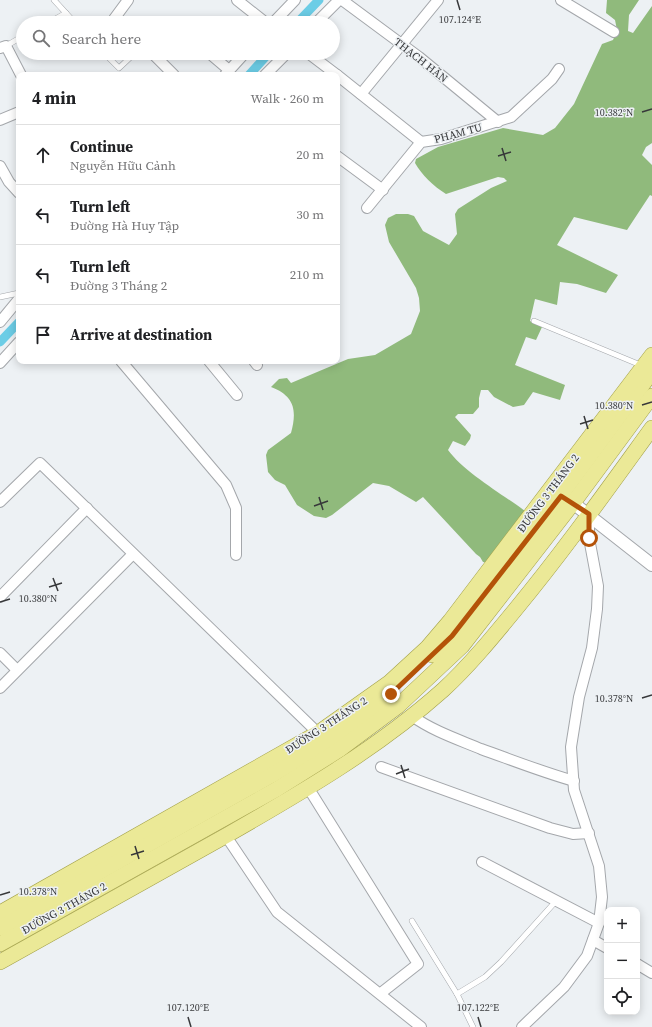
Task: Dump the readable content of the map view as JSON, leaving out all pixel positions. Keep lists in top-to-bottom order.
{
  "streets": {
    "main road": ["ĐƯỜNG 3 THÁNG 2"],
    "street": ["THẠCH HÃN", "PHẠM TU"]
  },
  "crossings": [
    ["THẠCH HÃN", "PHẠM TU"]
  ],
  "page": {
    "search": "Search here",
    "heading": ["4 min", "Walk · 260 m"],
    "list": [
      ["Continue", "Nguyễn Hữu Cảnh", "20 m"],
      ["Turn left", "Đường Hà Huy Tập", "30 m"],
      ["Turn left", "Đường 3 Tháng 2", "210 m"],
      "Arrive at destination"
    ],
    "map_buttons": ["+", "−"]
  },
  "coordinates": [
    "107.124°E",
    "10.382°N",
    "10.380°N",
    "10.378°N",
    "107.120°E",
    "107.122°E"
  ]
}
